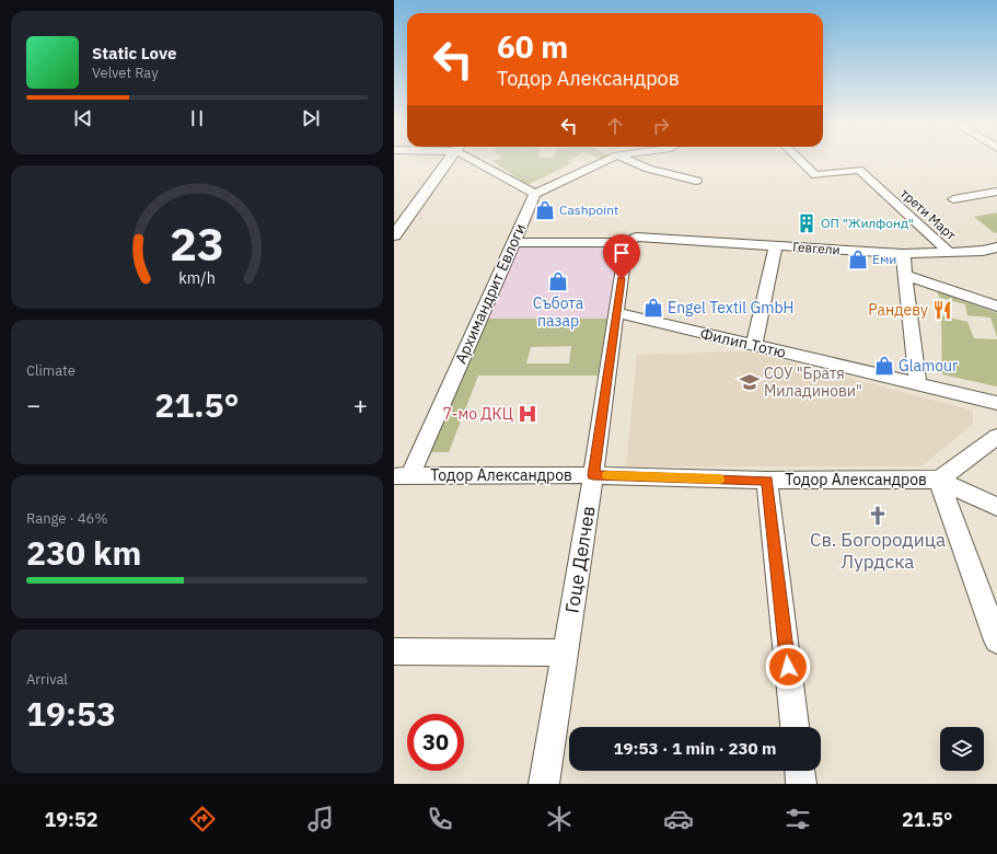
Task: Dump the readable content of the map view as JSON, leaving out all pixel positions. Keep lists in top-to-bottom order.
{
  "streets": {
    "street": [
      "трети Март",
      "Гевгели",
      "Архимандрит Евлоги",
      "Филип Тотю",
      "Тодор Александров",
      "Гоце Делчев"
    ]
  },
  "crossings": [
    ["трети Март", "Гевгели"],
    ["Гевгели", "Архимандрит Евлоги"],
    ["Гевгели", "Гоце Делчев"],
    ["Архимандрит Евлоги", "Тодор Александров"],
    ["Филип Тотю", "Гоце Делчев"],
    ["Тодор Александров", "Гоце Делчев"]
  ],
  "places": {
    "shop": [
      "Cashpoint",
      "Еми",
      "Събота пазар",
      "Engel Textil GmbH",
      "Glamour"
    ],
    "building": ["ОП \"Жилфонд\""],
    "restaurant": ["Рандеву"],
    "school or university": ["СОУ \"Братя Миладинови\""],
    "hospital": ["7-мо ДКЦ"],
    "church": ["Св. Богородица Лурдска"]
  },
  "page": {
    "turn": ["60 m", "Тодор Александров"],
    "song": ["Static Love", "Velvet Ray"],
    "tile": [
      "Climate",
      ["Range · 46%", "230 km"],
      ["Arrival", "19:53"]
    ],
    "heat": ["−", "21.5°", "+"],
    "limit": "30",
    "trip": "19:53 · 1 min · 230 m",
    "tabs": ["19:52", "21.5°"],
    "gauge": ["23", "km/h"]
  }
}
